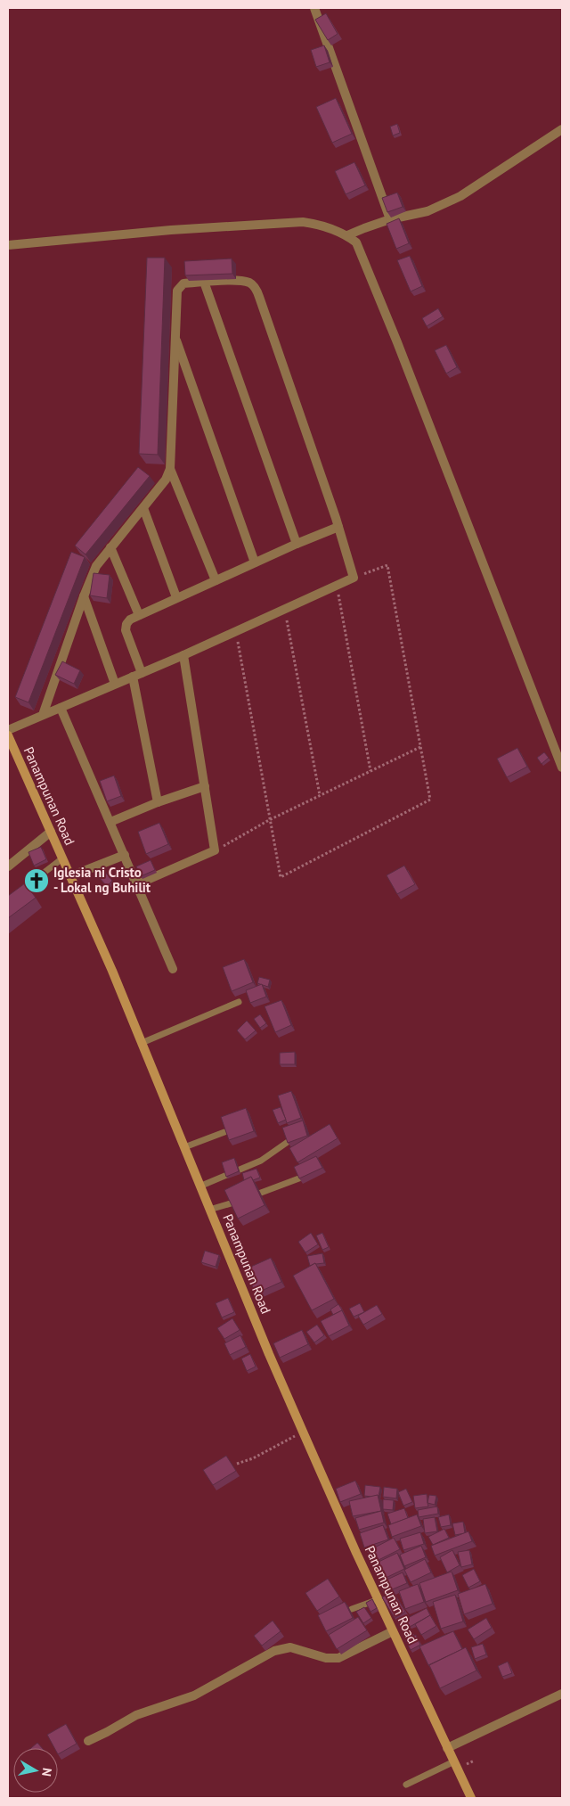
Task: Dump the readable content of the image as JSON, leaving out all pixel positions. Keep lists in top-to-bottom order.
{
  "streets": {
    "street": ["Panampunan Road"]
  },
  "places": {
    "church": ["Iglesia ni Cristo - Lokal ng Buhilit"]
  },
  "north": "right"
}
